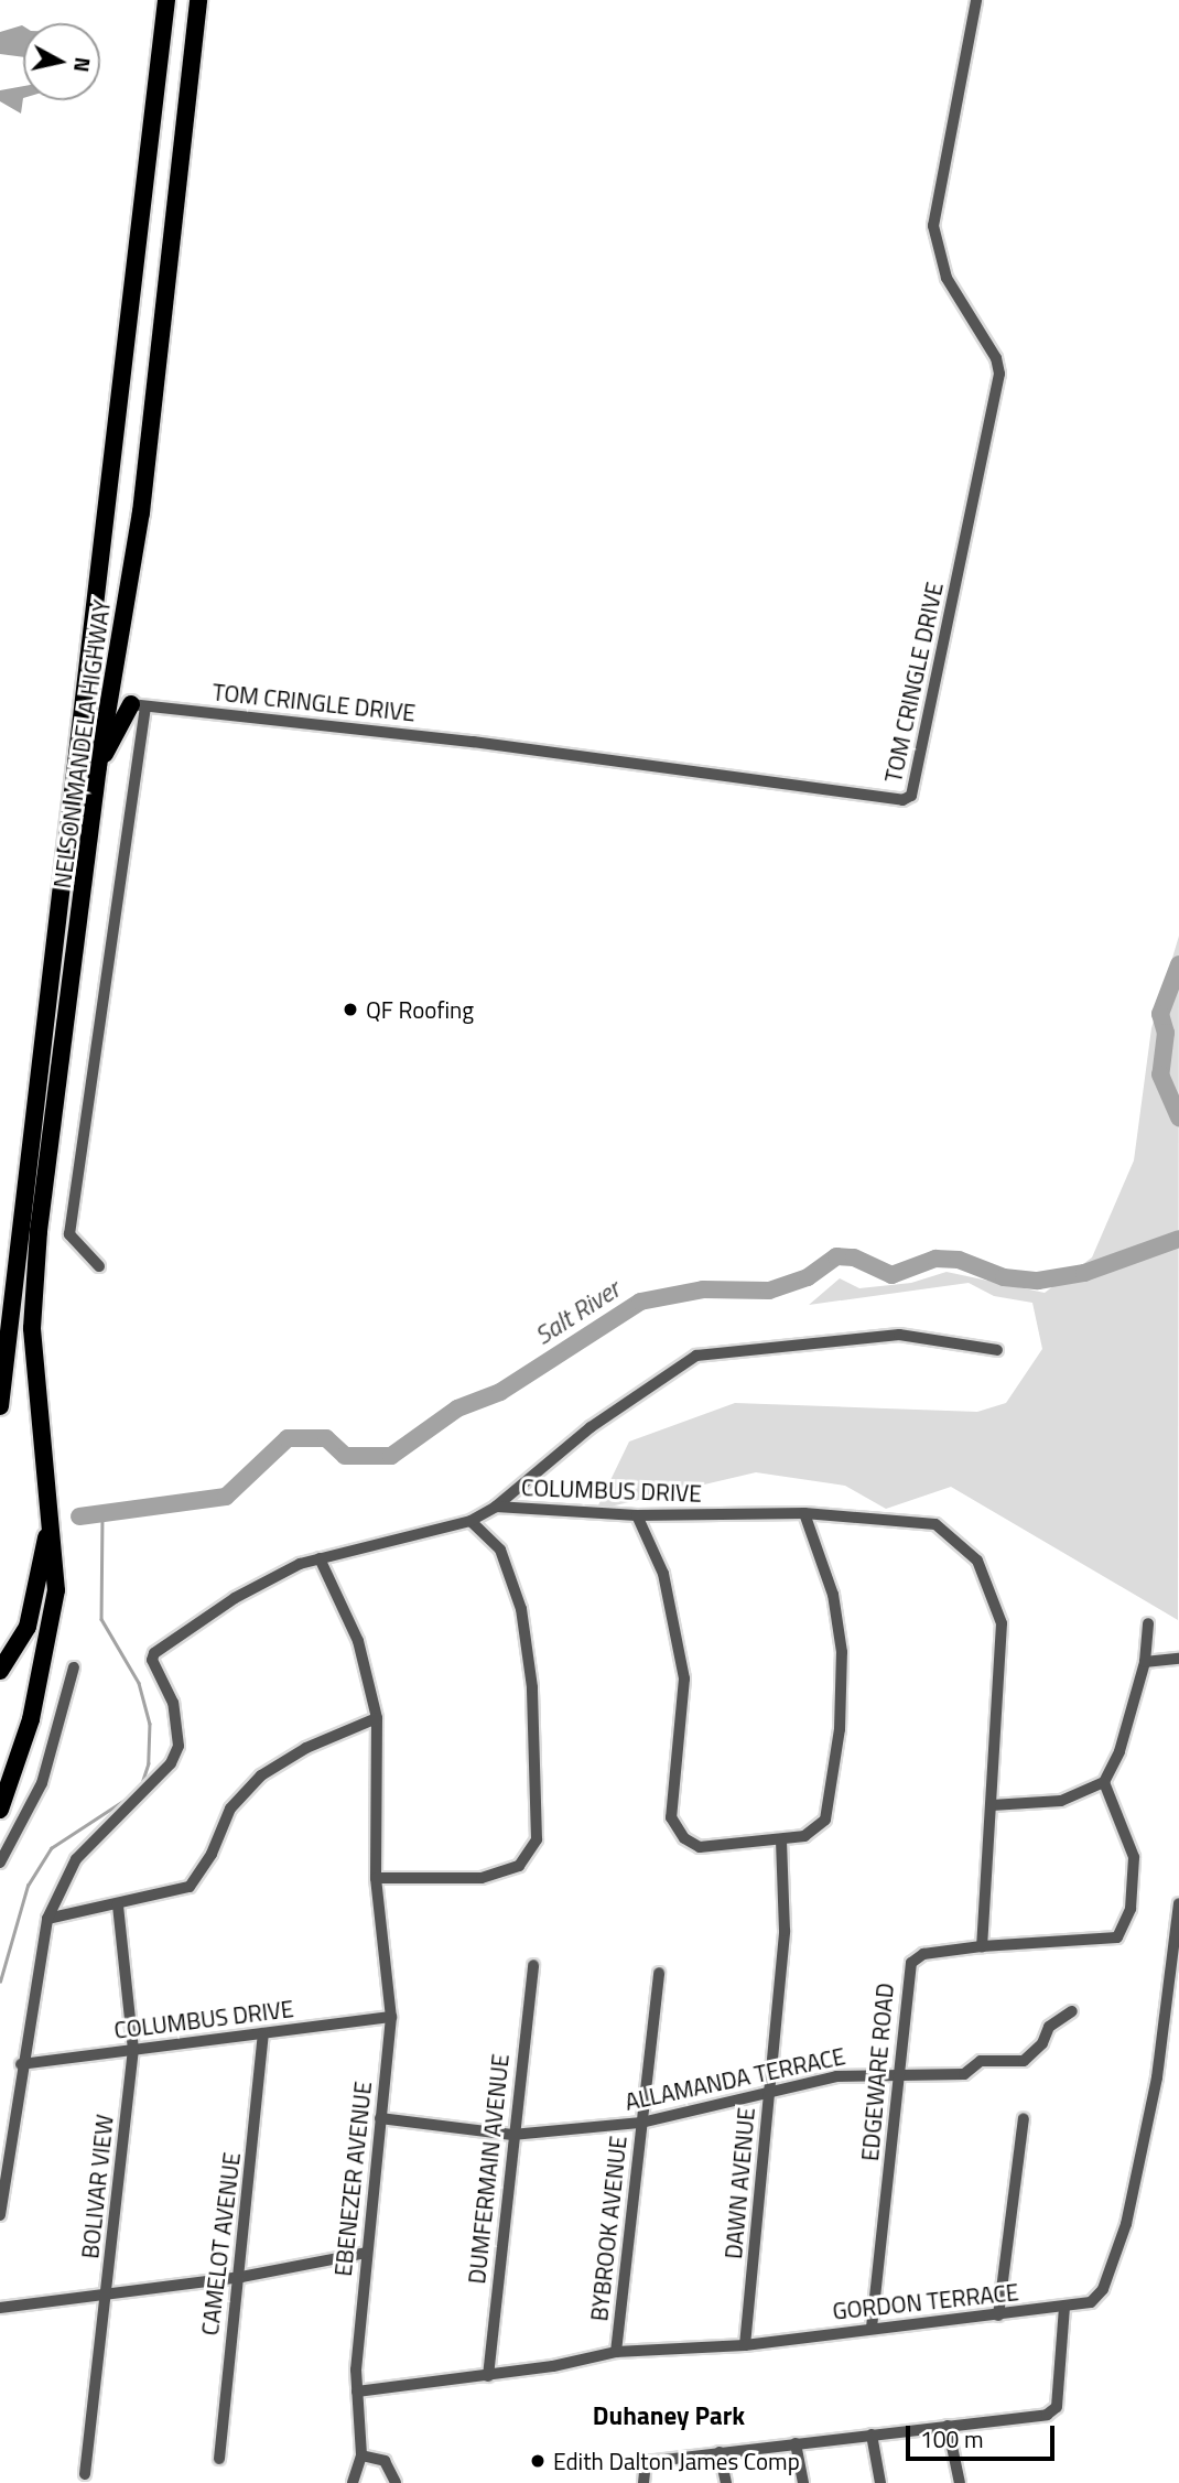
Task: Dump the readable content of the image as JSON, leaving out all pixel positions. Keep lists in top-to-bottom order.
{
  "streets": {
    "highway": ["NELSON MANDELA HIGHWAY"],
    "street": [
      "TOM CRINGLE DRIVE",
      "COLUMBUS DRIVE",
      "EDGEWARE ROAD",
      "ALLAMANDA TERRACE",
      "DUMFERMAIN AVENUE",
      "EBENEZER AVENUE",
      "DAWN AVENUE",
      "BOLIVAR VIEW",
      "BYBROOK AVENUE",
      "CAMELOT AVENUE",
      "GORDON TERRACE"
    ]
  },
  "crossings": [
    ["COLUMBUS DRIVE", "EDGEWARE ROAD"],
    ["COLUMBUS DRIVE", "EBENEZER AVENUE"],
    ["COLUMBUS DRIVE", "BOLIVAR VIEW"],
    ["COLUMBUS DRIVE", "CAMELOT AVENUE"],
    ["EDGEWARE ROAD", "ALLAMANDA TERRACE"],
    ["EDGEWARE ROAD", "GORDON TERRACE"],
    ["ALLAMANDA TERRACE", "DUMFERMAIN AVENUE"],
    ["ALLAMANDA TERRACE", "EBENEZER AVENUE"],
    ["ALLAMANDA TERRACE", "DAWN AVENUE"],
    ["ALLAMANDA TERRACE", "BYBROOK AVENUE"],
    ["DUMFERMAIN AVENUE", "GORDON TERRACE"],
    ["EBENEZER AVENUE", "GORDON TERRACE"],
    ["DAWN AVENUE", "GORDON TERRACE"],
    ["BYBROOK AVENUE", "GORDON TERRACE"]
  ],
  "districts": ["Duhaney Park"],
  "water": ["Salt River"],
  "places": ["QF Roofing", "Edith Dalton James Comp"],
  "scale_bar": "100 m",
  "north": "right"
}
